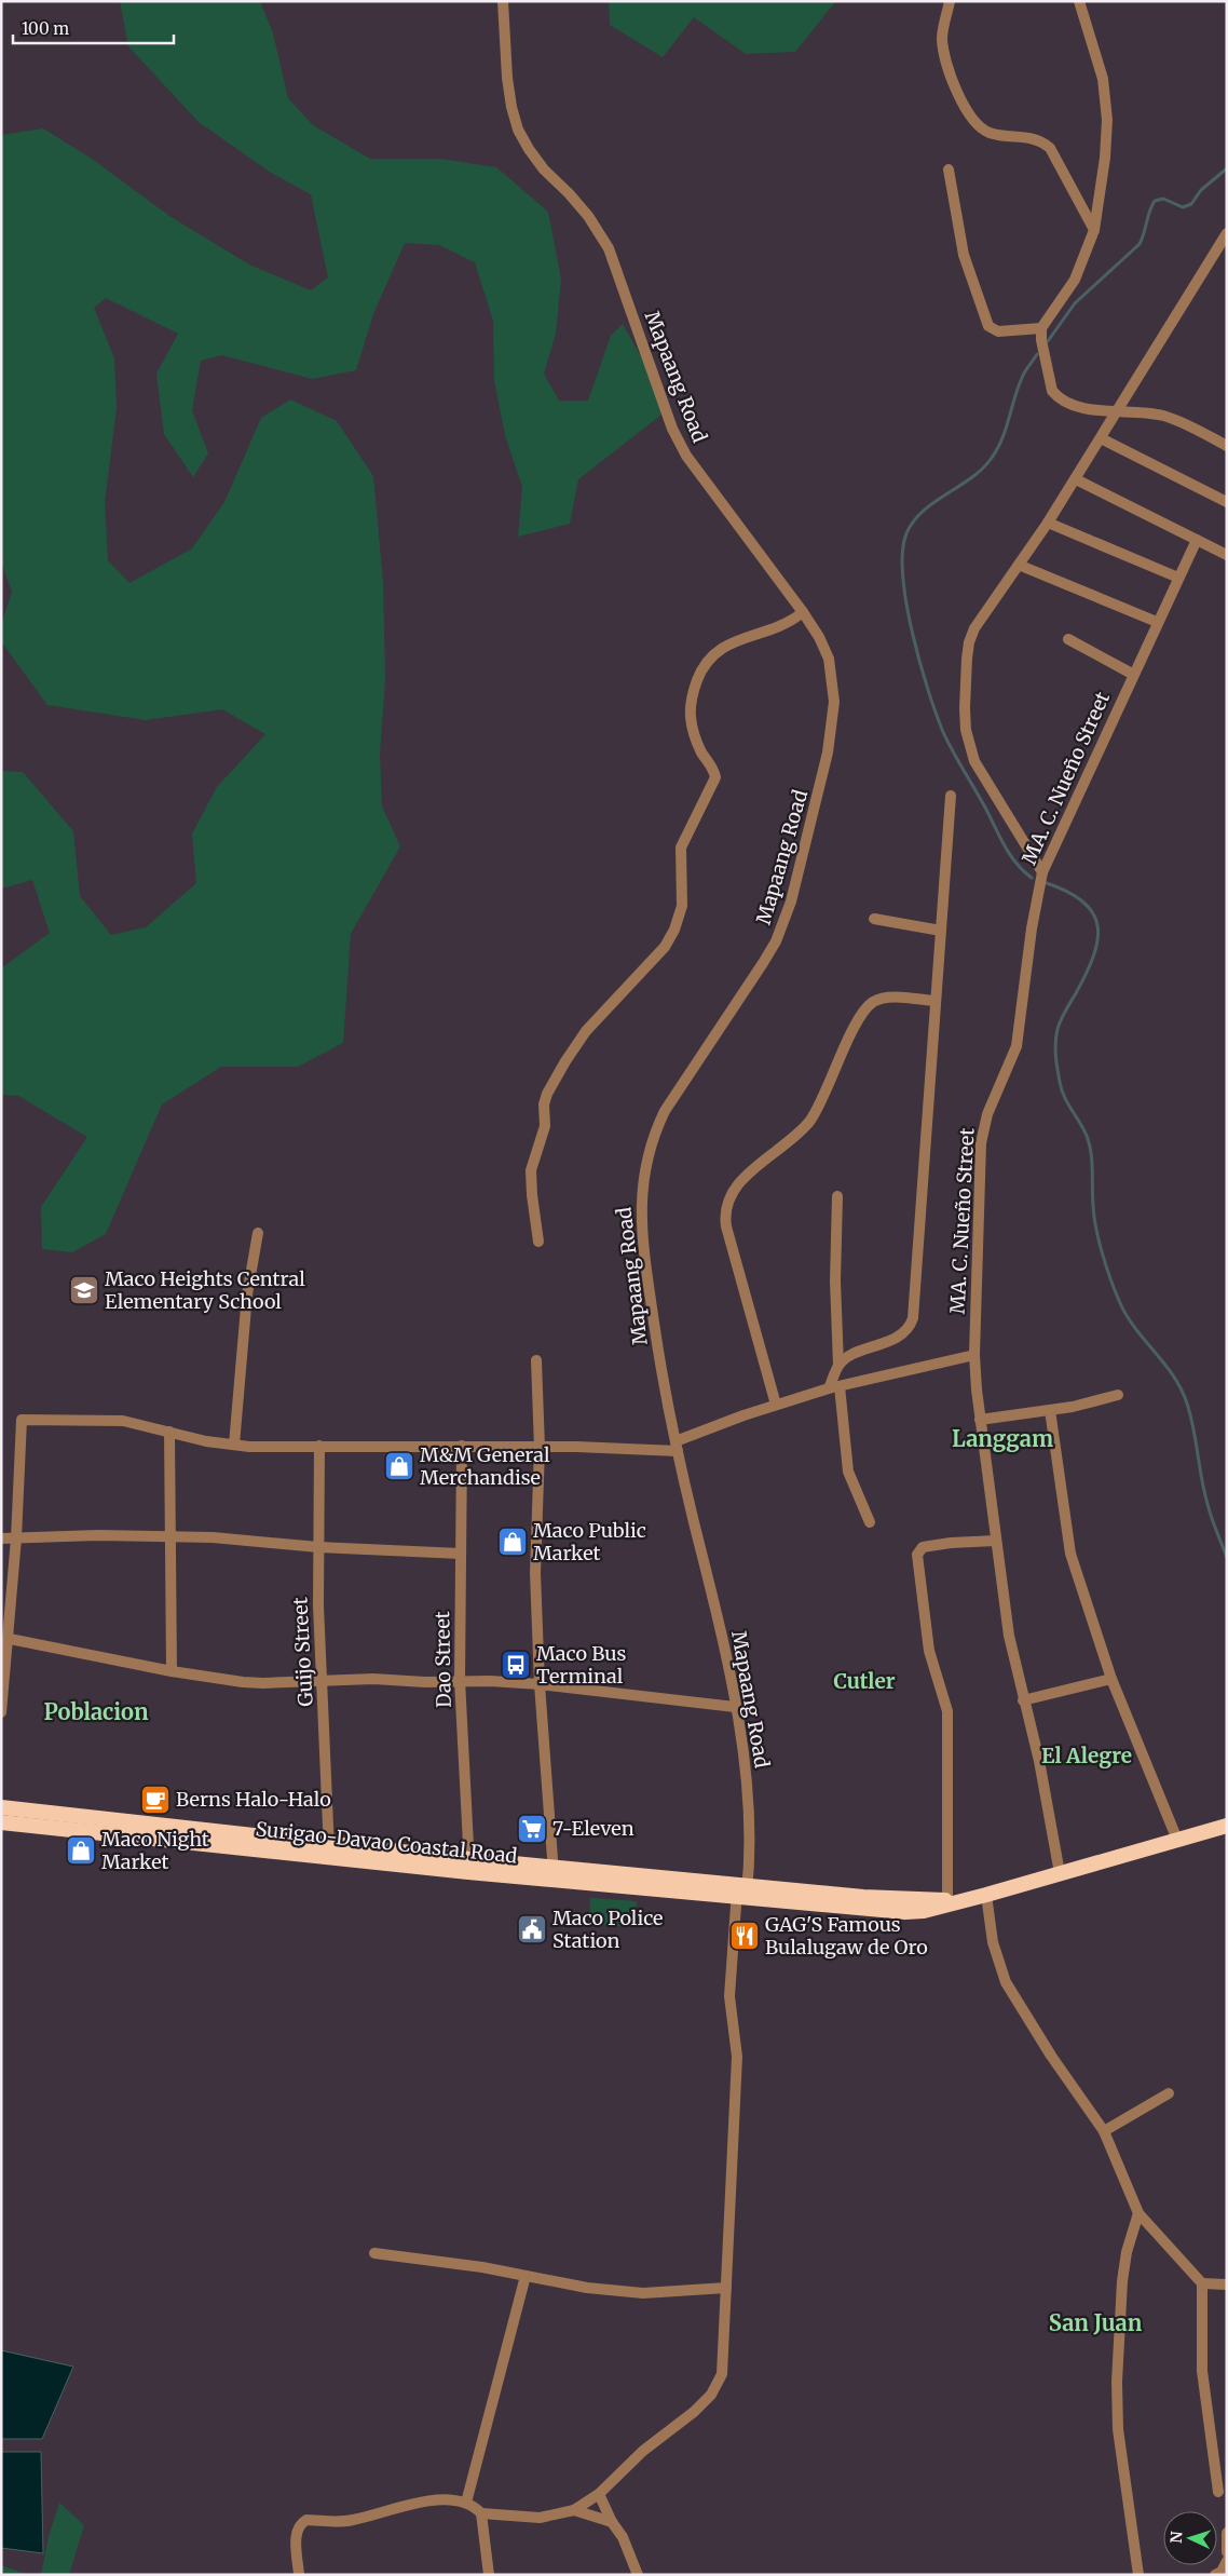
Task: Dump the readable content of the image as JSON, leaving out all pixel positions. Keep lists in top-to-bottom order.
{
  "streets": {
    "highway": ["Surigao-Davao Coastal Road"],
    "street": [
      "Mapaang Road",
      "MA. C. Nueño Street",
      "Guijo Street",
      "Dao Street"
    ]
  },
  "crossings": [
    ["Mapaang Road", "Surigao-Davao Coastal Road"],
    ["MA. C. Nueño Street", "Surigao-Davao Coastal Road"],
    ["Guijo Street", "Surigao-Davao Coastal Road"],
    ["Dao Street", "Surigao-Davao Coastal Road"]
  ],
  "districts": [
    "Langgam",
    "Cutler",
    "Poblacion",
    "El Alegre",
    "San Juan"
  ],
  "places": {
    "school or university": ["Maco Heights Central Elementary School"],
    "shop": ["M&M General Merchandise", "Maco Public Market", "Maco Night Market"],
    "bus stop": ["Maco Bus Terminal"],
    "cafe": ["Berns Halo-Halo"],
    "supermarket": ["7-Eleven"],
    "public building": ["Maco Police Station"],
    "restaurant": ["GAG'S Famous Bulalugaw de Oro"]
  },
  "scale_bar": "100 m",
  "north": "left"
}
